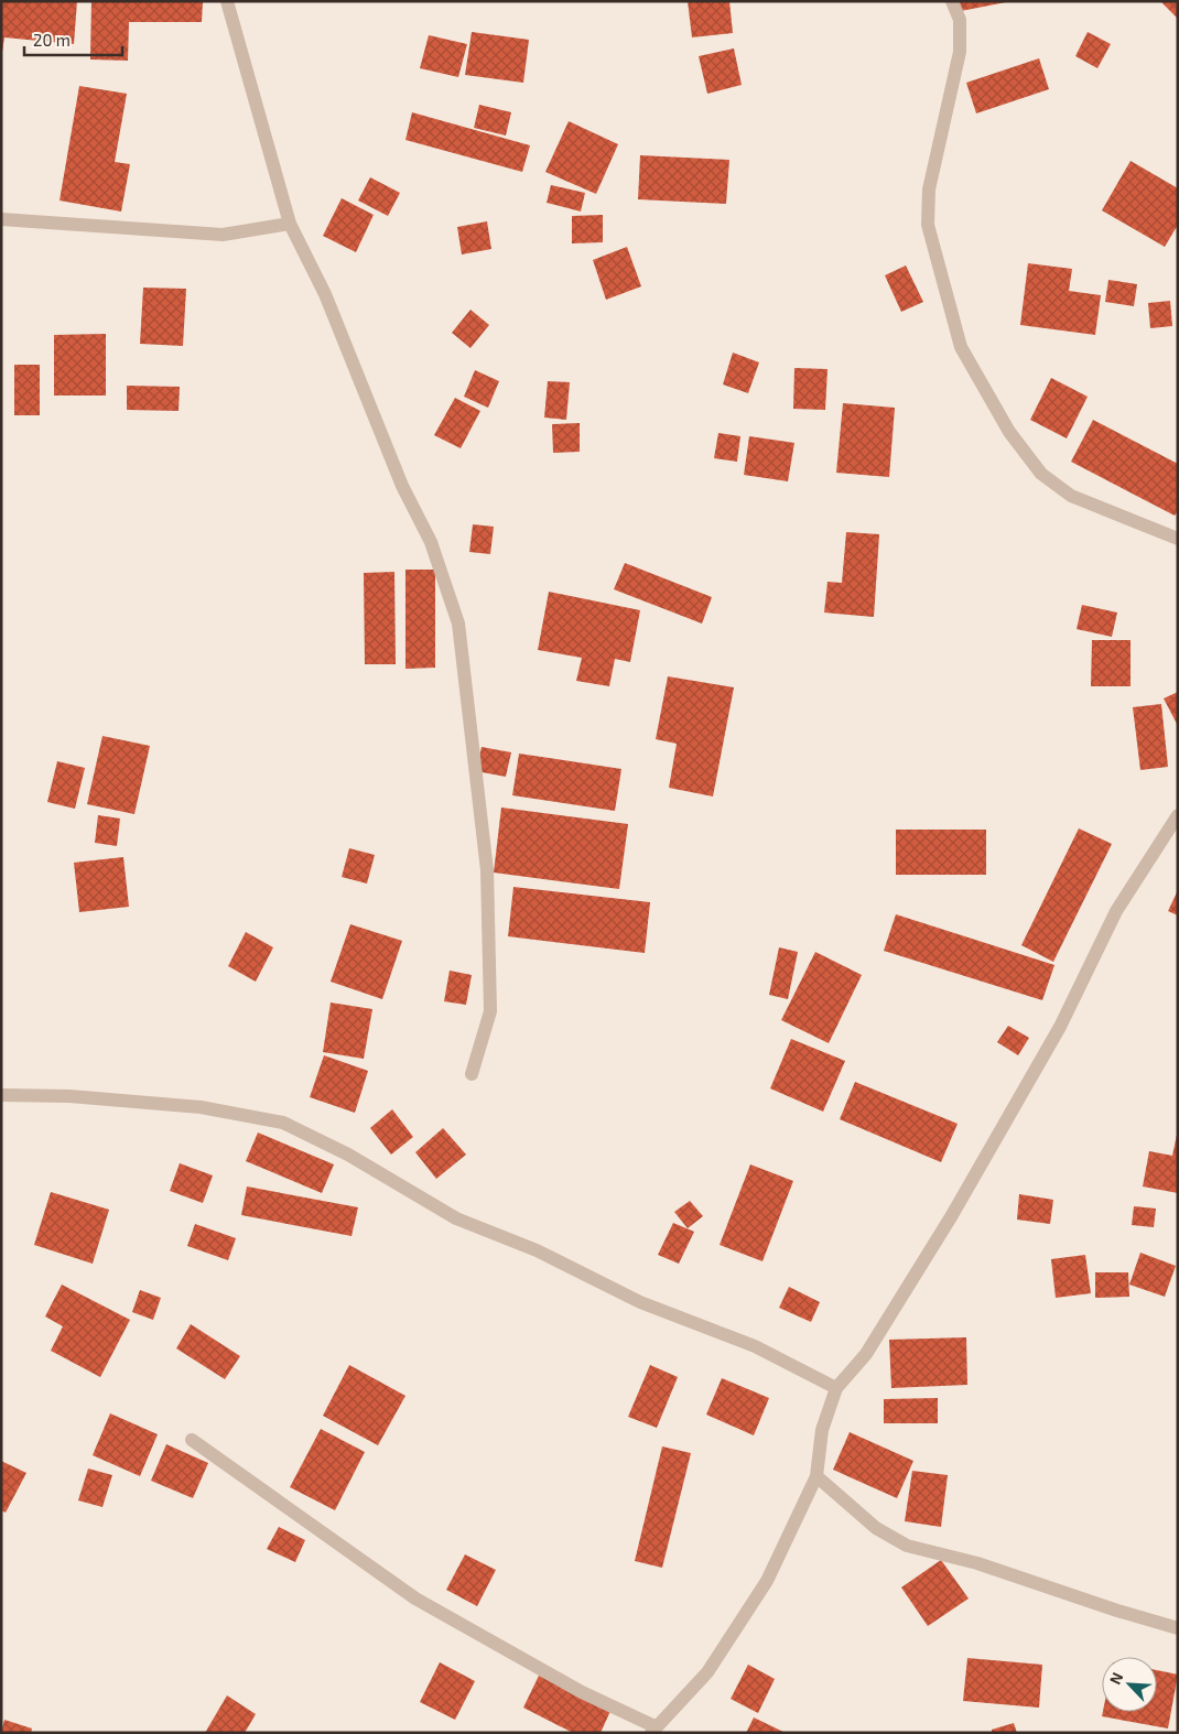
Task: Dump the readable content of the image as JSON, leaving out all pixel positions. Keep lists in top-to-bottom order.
{
  "scale_bar": "20 m",
  "north": "top left"
}
